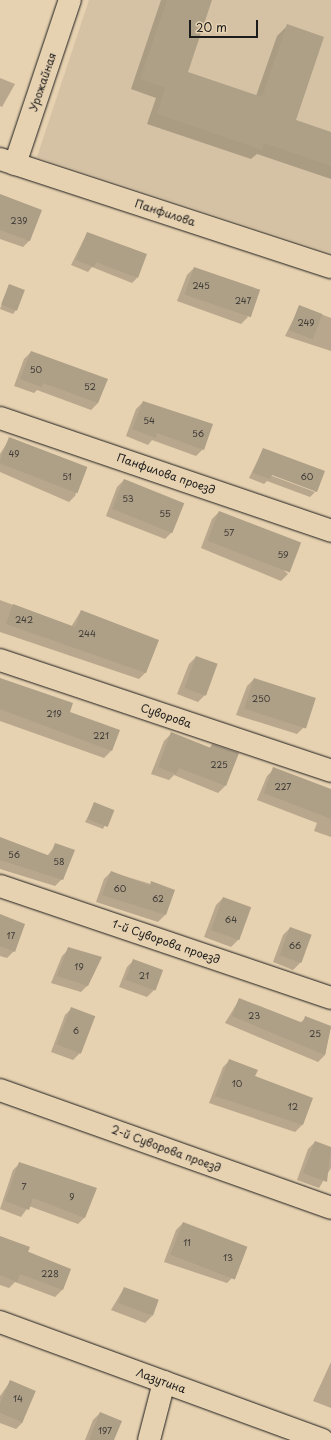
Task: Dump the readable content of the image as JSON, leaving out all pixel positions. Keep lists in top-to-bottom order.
{
  "streets": {
    "street": [
      "Урожайная",
      "Панфилова",
      "Панфилова проезд",
      "Суворова",
      "1-й Суворова проезд",
      "2-й Суворова проезд",
      "Лазутина"
    ]
  },
  "crossings": [
    ["Урожайная", "Панфилова"]
  ],
  "house_numbers": [
    "239",
    "245",
    "247",
    "249",
    "50",
    "52",
    "54",
    "56",
    "49",
    "51",
    "60",
    "53",
    "55",
    "57",
    "59",
    "242",
    "244",
    "250",
    "219",
    "221",
    "225",
    "227",
    "56",
    "58",
    "60",
    "62",
    "64",
    "17",
    "66",
    "19",
    "21",
    "23",
    "6",
    "25",
    "10",
    "12",
    "7",
    "9",
    "11",
    "13",
    "228",
    "14",
    "197"
  ],
  "scale_bar": "20 m"
}
